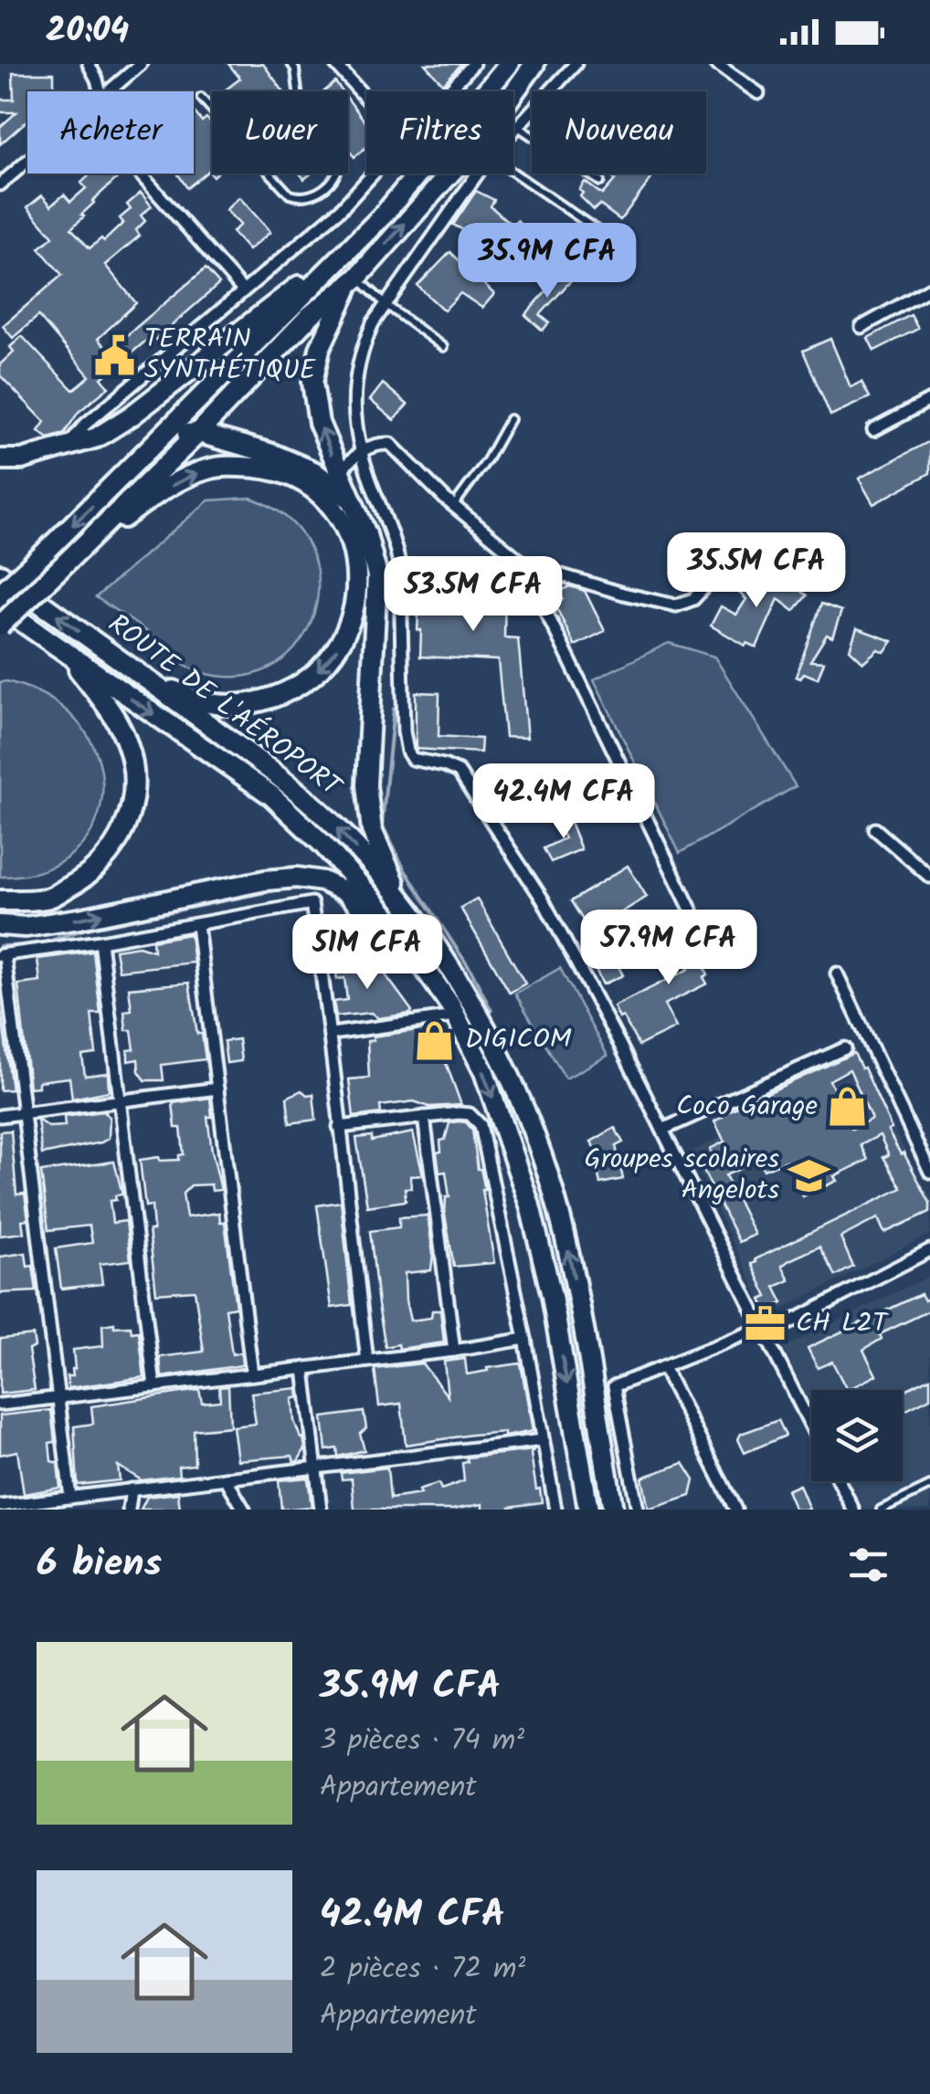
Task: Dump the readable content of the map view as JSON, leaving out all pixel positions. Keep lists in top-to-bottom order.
{
  "streets": {
    "highway": ["ROUTE DE L'AÉROPORT"]
  },
  "places": {
    "public building": ["TERRAIN SYNTHÉTIQUE"],
    "shop": ["DIGICOM", "Coco Garage"],
    "school or university": ["Groupes scolaires Angelots"],
    "office": ["CH L2T"]
  },
  "page": {
    "status": "20:04",
    "chip": [
      "Acheter",
      "Louer",
      "Filtres",
      "Nouveau"
    ],
    "price": [
      "35.9M CFA",
      "35.5M CFA",
      "53.5M CFA",
      "42.4M CFA",
      "57.9M CFA",
      "51M CFA"
    ],
    "heading": "6 biens",
    "list": [
      {
        "name": "35.9M CFA",
        "note": "3 pièces · 74 m² · Appartement"
      },
      {
        "name": "42.4M CFA",
        "note": "2 pièces · 72 m² · Appartement"
      }
    ]
  }
}
